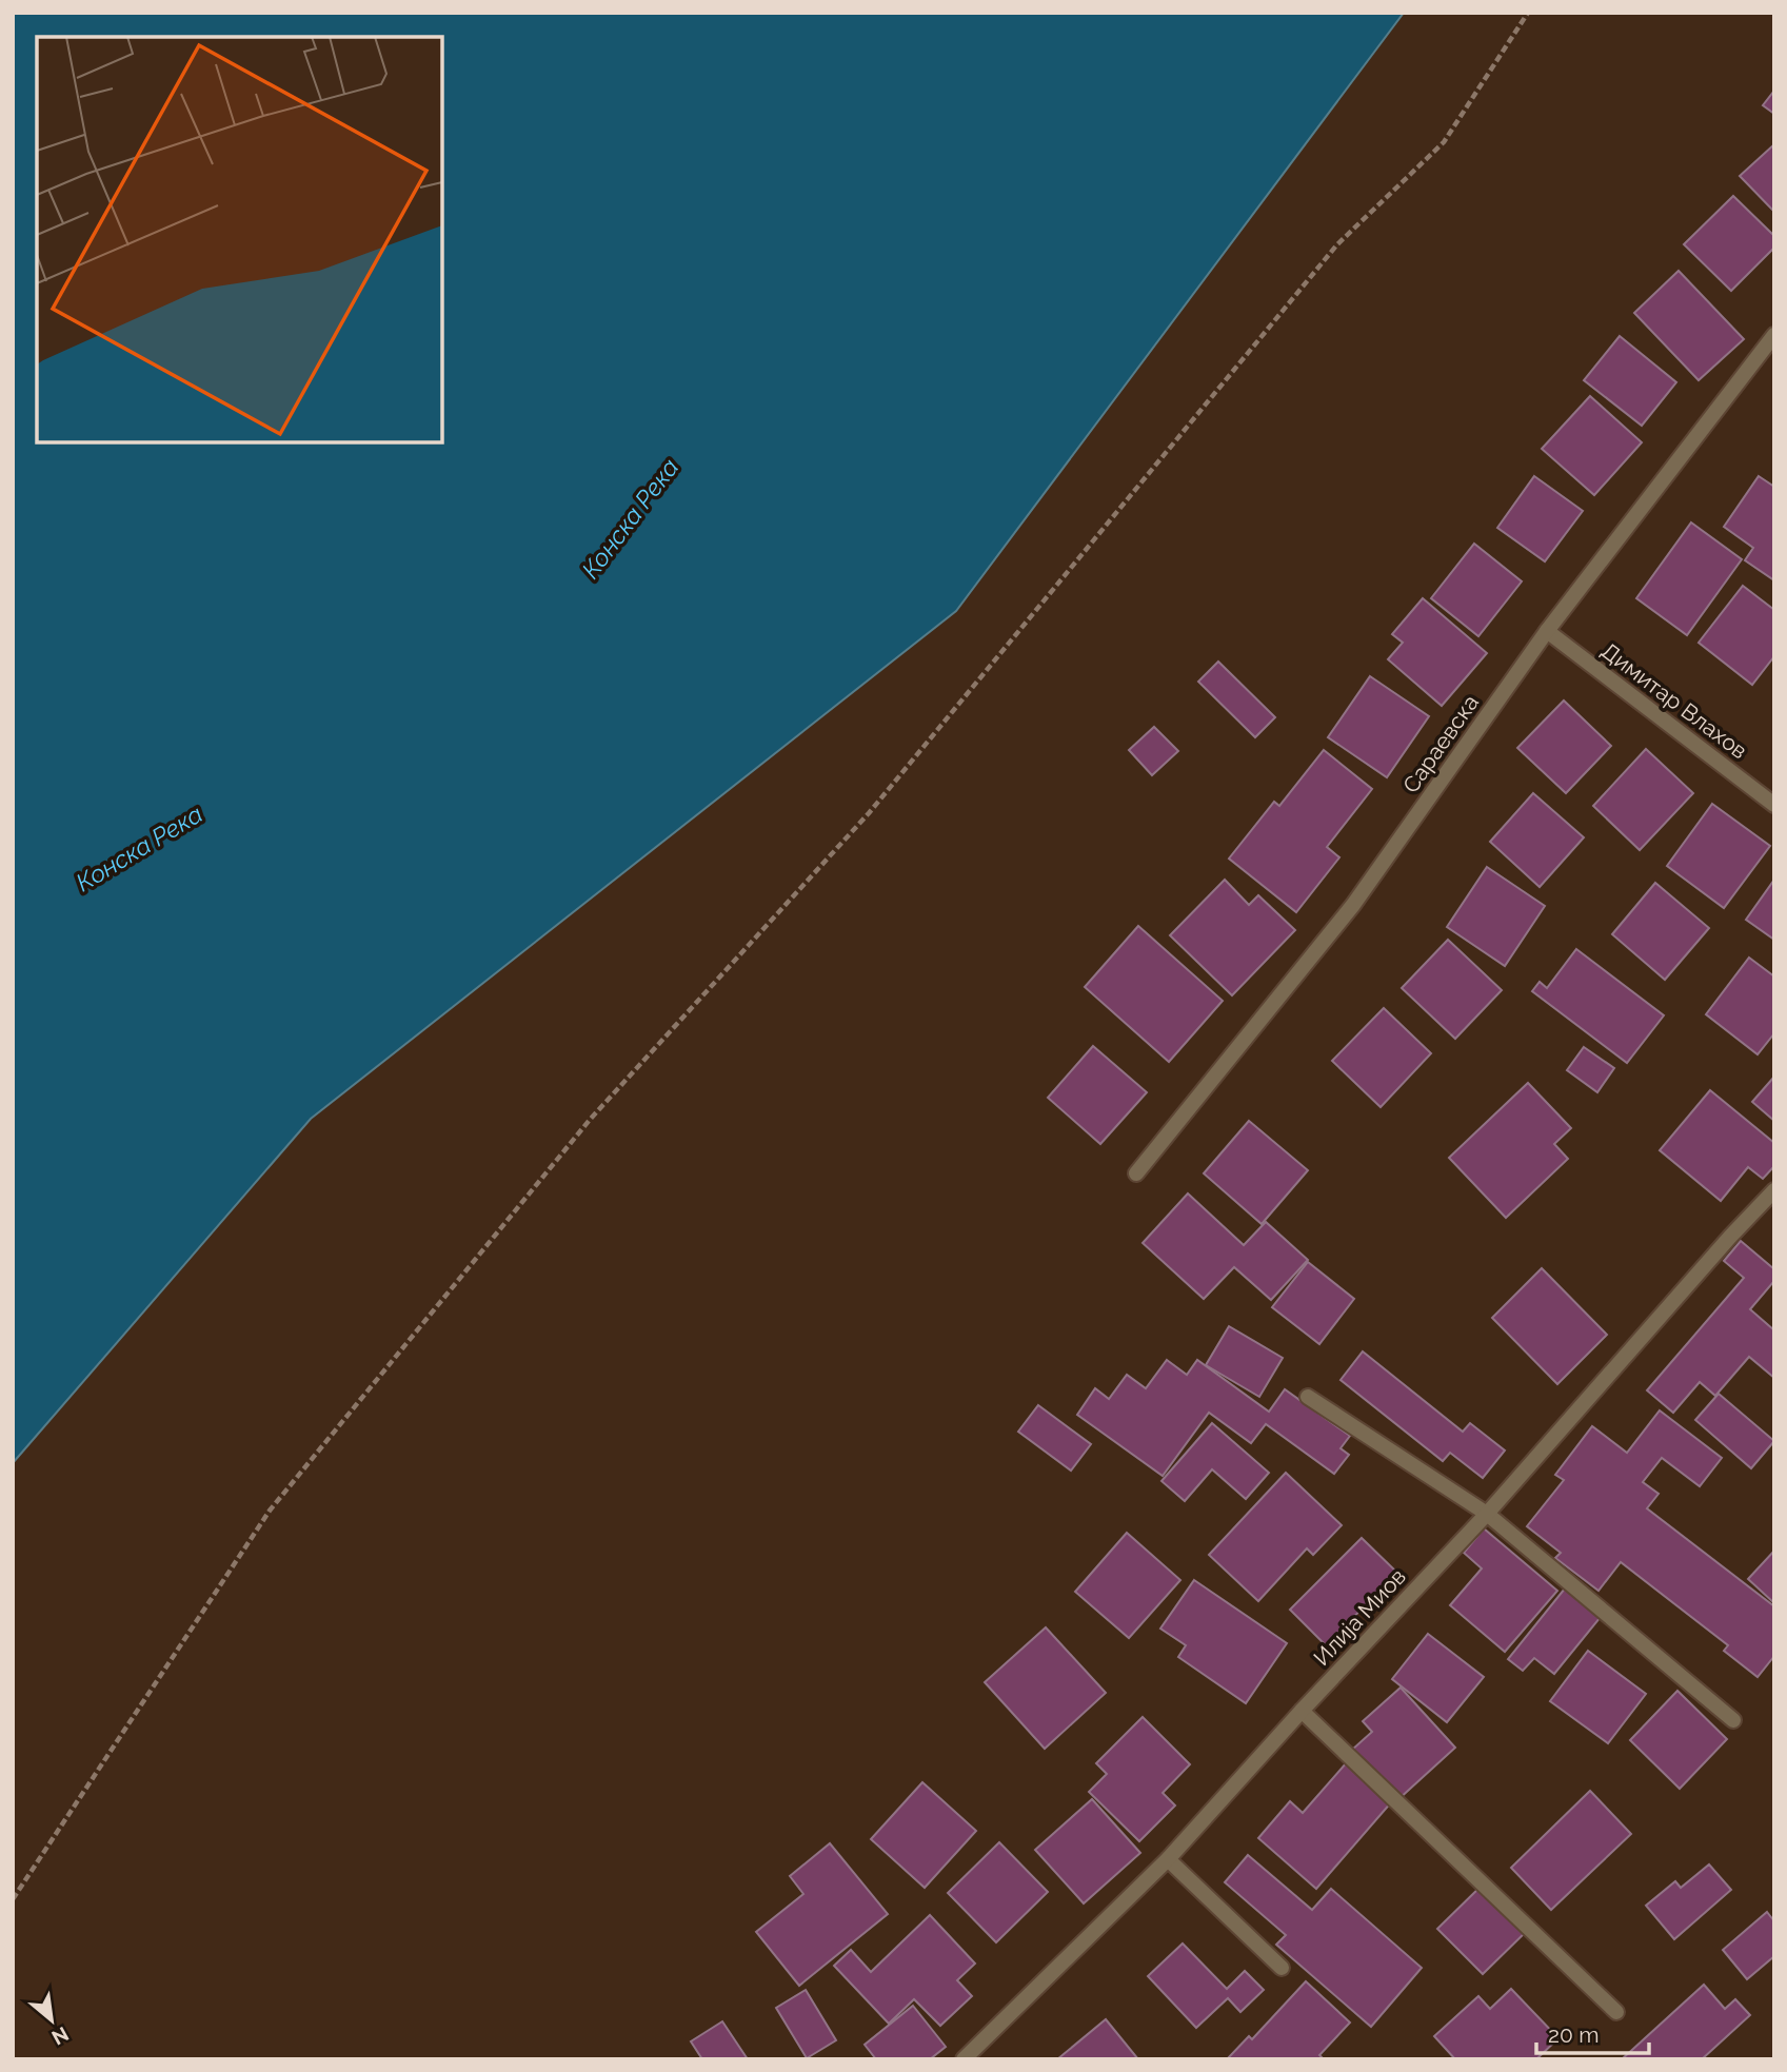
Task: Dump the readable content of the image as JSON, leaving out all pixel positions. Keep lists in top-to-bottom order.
{
  "streets": {
    "street": ["Димитар Влахов", "Сараевска", "Илија Миов"]
  },
  "crossings": [
    ["Димитар Влахов", "Сараевска"]
  ],
  "water": ["Конска Река"],
  "scale_bar": "20 m",
  "north": "bottom right"
}
